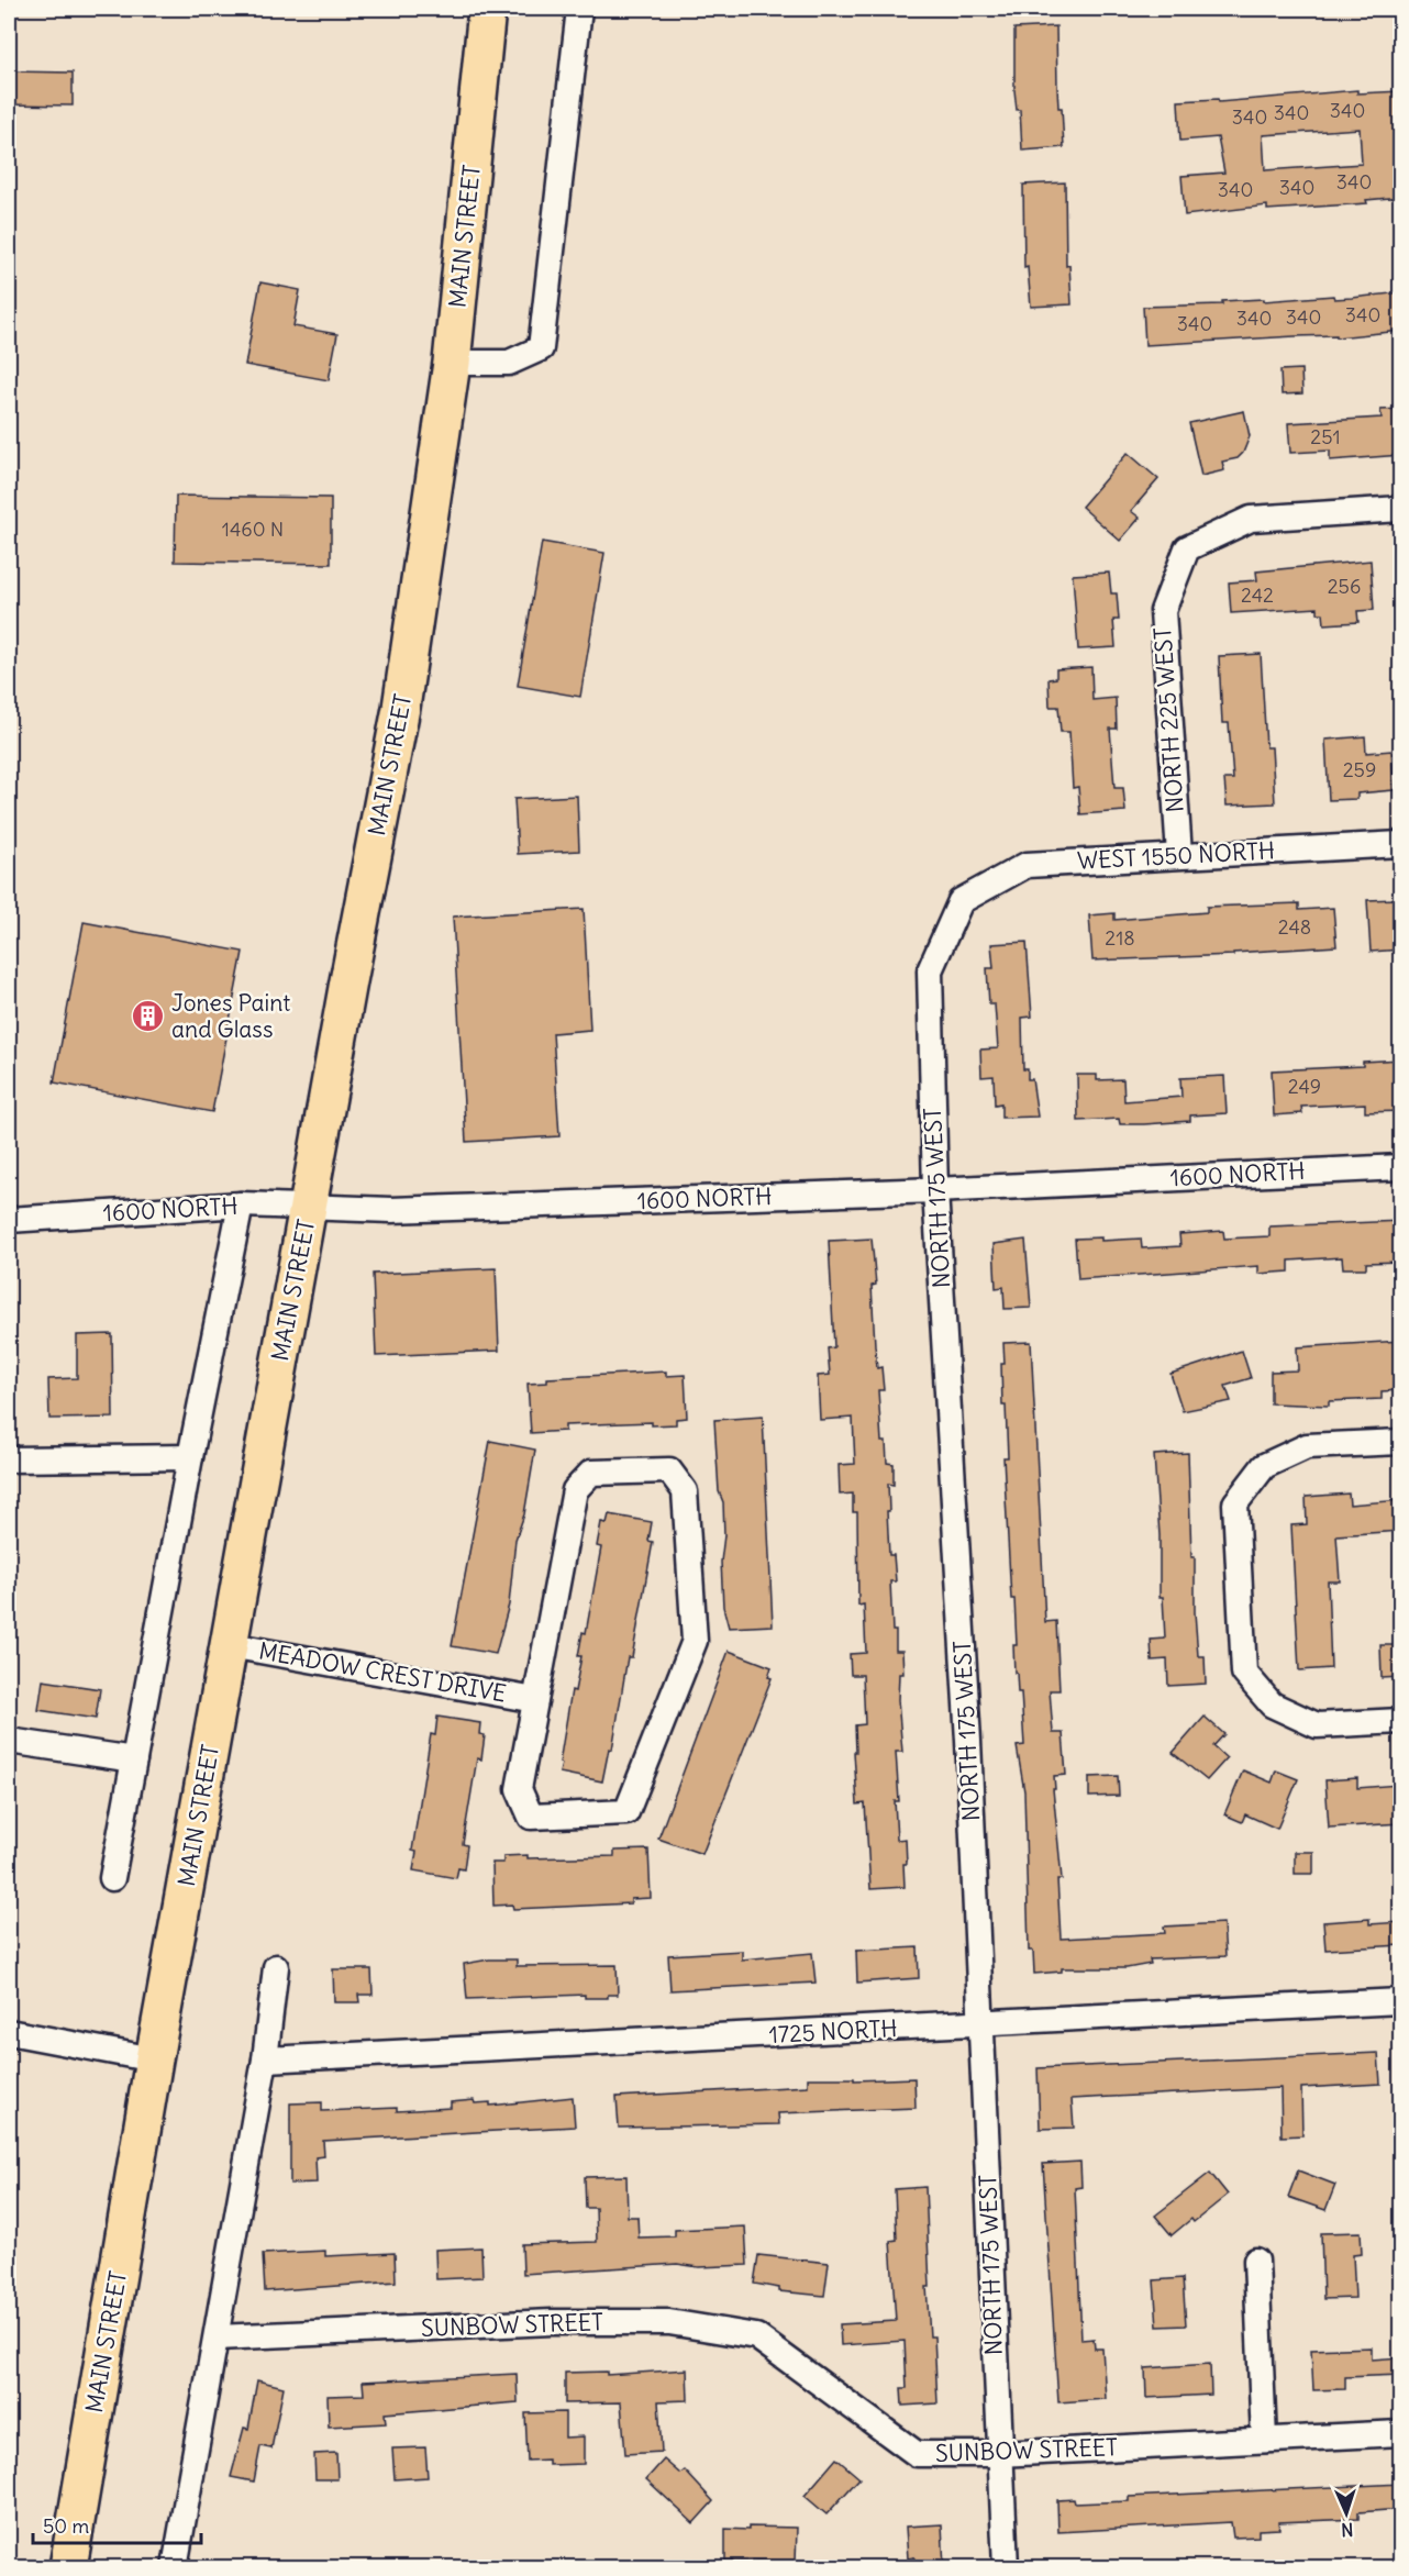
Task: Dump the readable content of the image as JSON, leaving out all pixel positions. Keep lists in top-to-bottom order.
{
  "streets": {
    "main road": ["MAIN STREET"],
    "street": [
      "NORTH 225 WEST",
      "WEST 1550 NORTH",
      "1600 NORTH",
      "NORTH 175 WEST",
      "MEADOW CREST DRIVE",
      "1725 NORTH",
      "SUNBOW STREET"
    ]
  },
  "crossings": [
    ["MAIN STREET", "1600 NORTH"],
    ["MAIN STREET", "MEADOW CREST DRIVE"],
    ["NORTH 225 WEST", "WEST 1550 NORTH"],
    ["WEST 1550 NORTH", "NORTH 175 WEST"],
    ["1600 NORTH", "NORTH 175 WEST"],
    ["NORTH 175 WEST", "1725 NORTH"],
    ["NORTH 175 WEST", "SUNBOW STREET"]
  ],
  "places": {
    "building": ["Jones Paint and Glass"]
  },
  "house_numbers": [
    "340",
    "340",
    "340",
    "340",
    "340",
    "340",
    "340",
    "340",
    "340",
    "340",
    "251",
    "1460 N",
    "256",
    "242",
    "259",
    "248",
    "218",
    "249"
  ],
  "scale_bar": "50 m",
  "north": "bottom"
}
